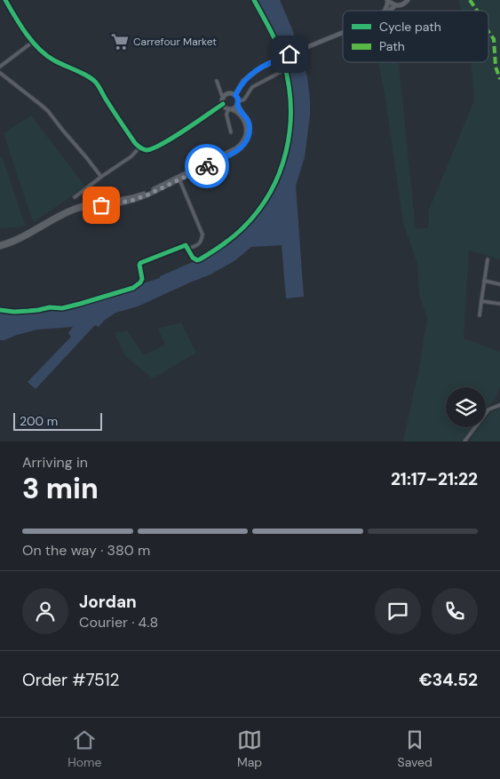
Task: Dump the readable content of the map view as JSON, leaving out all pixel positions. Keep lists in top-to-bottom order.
{
  "places": {
    "supermarket": ["Carrefour Market"]
  },
  "legend": ["Cycle path", "Path"],
  "scale_bar": "200 m",
  "page": {
    "scale": "200 m",
    "heading": ["3 min", "Arriving in", "21:17–21:22"],
    "panel": [
      "Jordan",
      "Courier · 4.8",
      "Order #7512",
      "€34.52"
    ],
    "bar": "On the way · 380 m",
    "tabs": ["Home", "Map", "Saved"]
  }
}
